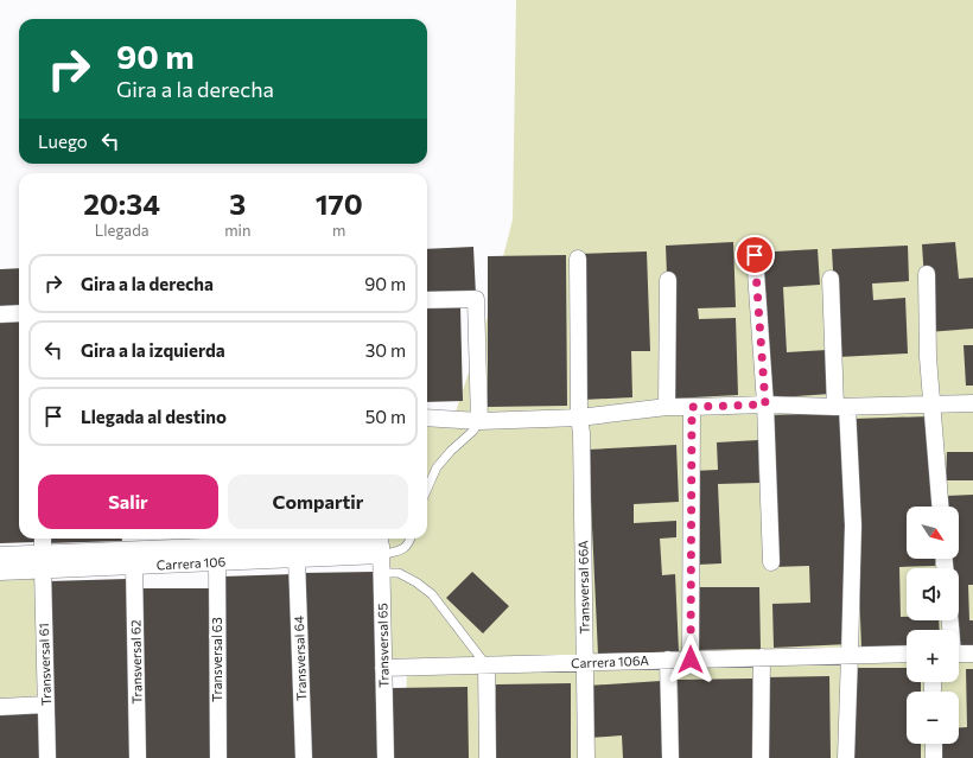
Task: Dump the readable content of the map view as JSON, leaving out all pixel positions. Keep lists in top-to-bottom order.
{
  "streets": {
    "street": [
      "Carrera 106",
      "Transversal 66A",
      "Transversal 65",
      "Transversal 64",
      "Transversal 63",
      "Transversal 62",
      "Carrera 106A",
      "Transversal 61"
    ]
  },
  "crossings": [
    ["Carrera 106", "Transversal 65"],
    ["Carrera 106", "Transversal 64"],
    ["Carrera 106", "Transversal 63"],
    ["Carrera 106", "Transversal 62"],
    ["Carrera 106", "Transversal 61"],
    ["Transversal 66A", "Carrera 106A"],
    ["Transversal 65", "Carrera 106A"]
  ],
  "north": "bottom right",
  "page": {
    "turn": ["90 m", "Gira a la derecha"],
    "then": "Luego",
    "eta": [
      "20:34",
      "Llegada",
      "3",
      "min",
      "170",
      "m"
    ],
    "list": [
      {
        "name": "Gira a la derecha",
        "value": "90 m"
      },
      {
        "name": "Gira a la izquierda",
        "value": "30 m"
      },
      {
        "name": "Llegada al destino",
        "value": "50 m"
      }
    ],
    "buttons": ["Salir", "Compartir"],
    "map_buttons": ["+", "−"]
  }
}
